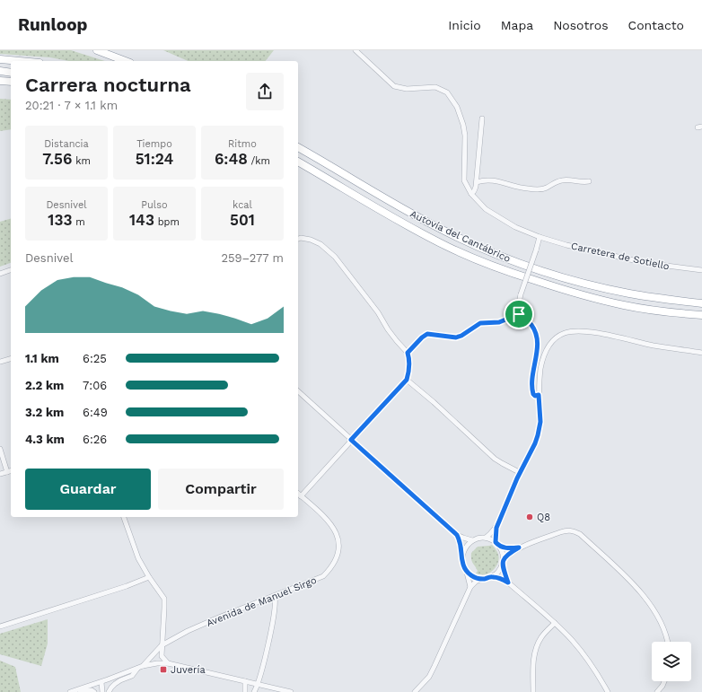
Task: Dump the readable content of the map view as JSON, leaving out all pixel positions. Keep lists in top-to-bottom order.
{
  "streets": {
    "highway": ["Autovía del Cantábrico"],
    "street": ["Carretera de Sotiello", "Avenida de Manuel Sirgo"]
  },
  "places": {
    "other": ["Q8"],
    "transit": ["Juvería"]
  },
  "page": {
    "header": "Runloop",
    "nav": [
      "Inicio",
      "Mapa",
      "Nosotros",
      "Contacto"
    ],
    "heading": ["Carrera nocturna", "20:21 · 7 × 1.1 km"],
    "stats": [
      ["Distancia", "7.56 km"],
      ["Tiempo", "51:24"],
      ["Ritmo", "6:48 /km"],
      ["Desnivel", "133 m"],
      ["Pulso", "143 bpm"],
      ["kcal", "501"]
    ],
    "chart": ["Desnivel", "259–277 m"],
    "list": [
      {
        "name": "1.1 km",
        "note": "6:25"
      },
      {
        "name": "2.2 km",
        "note": "7:06"
      },
      {
        "name": "3.2 km",
        "note": "6:49"
      },
      {
        "name": "4.3 km",
        "note": "6:26"
      }
    ],
    "buttons": ["Guardar", "Compartir"]
  }
}
